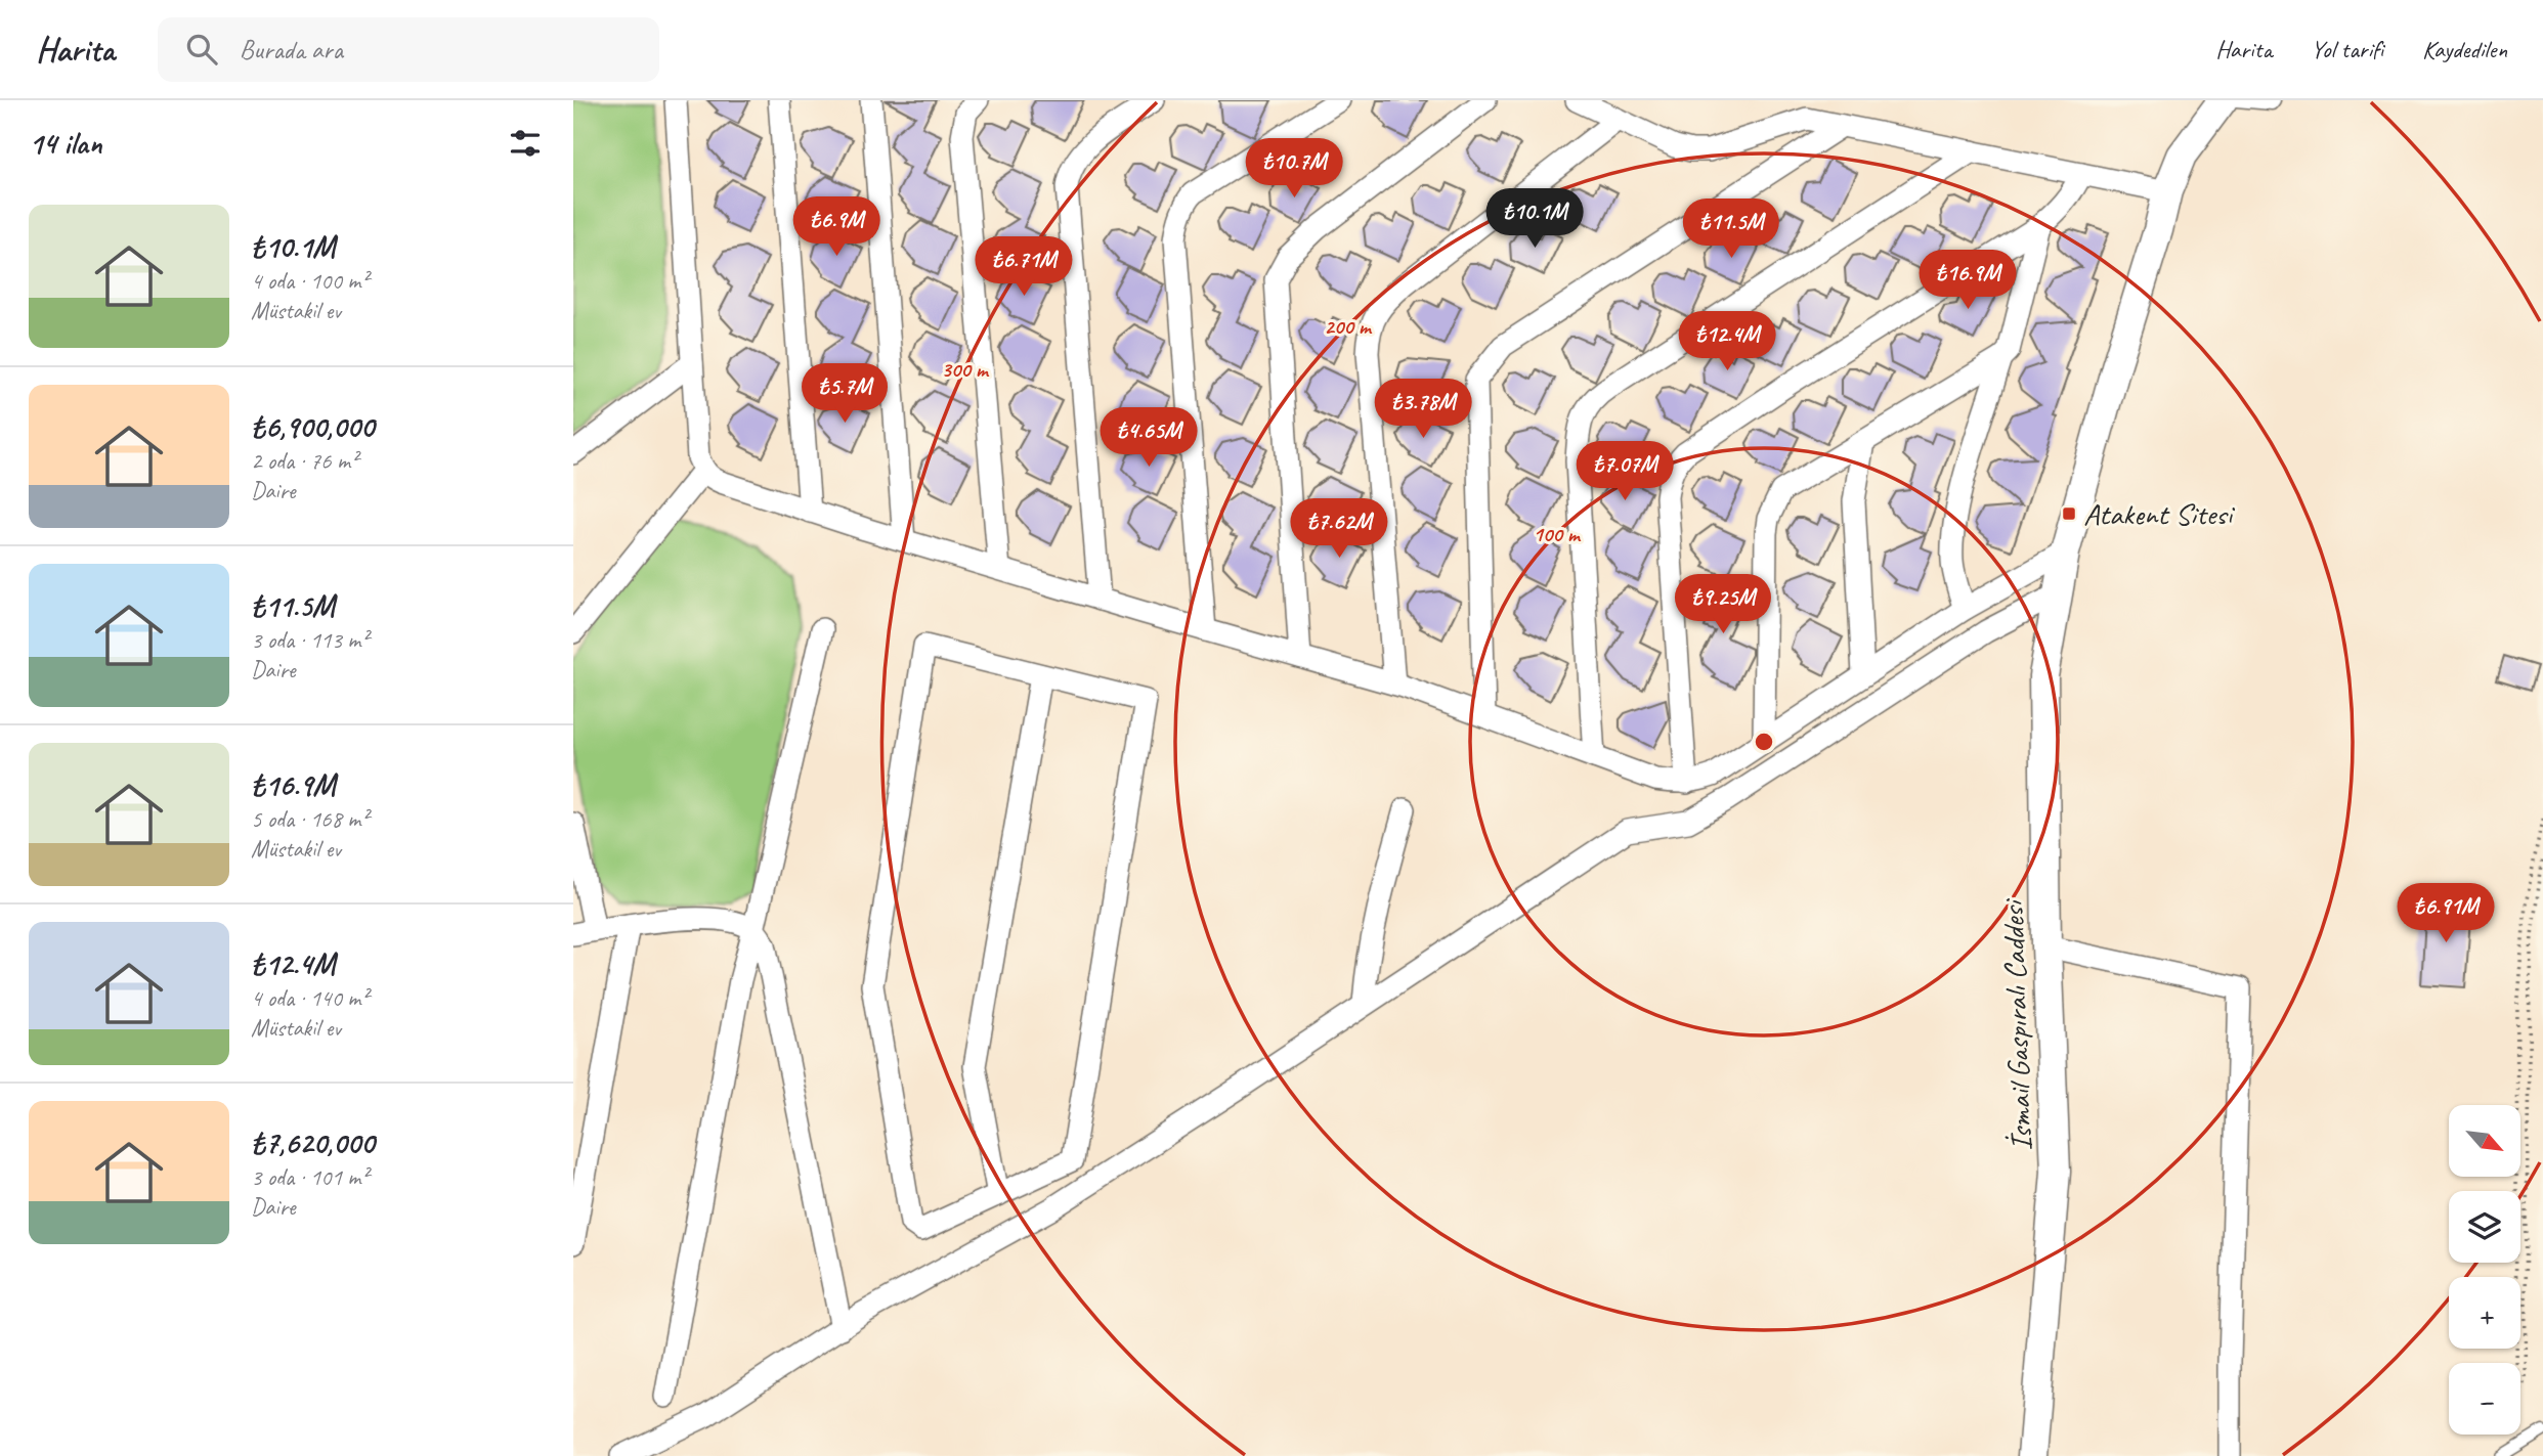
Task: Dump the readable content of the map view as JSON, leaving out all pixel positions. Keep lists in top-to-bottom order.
{
  "streets": {
    "main road": ["İsmail Gaspıralı Caddesi"]
  },
  "places": {
    "transit": ["Atakent Sitesi"]
  },
  "north": "bottom right",
  "page": {
    "header": "Harita",
    "search": "Burada ara",
    "nav": ["Harita", "Yol tarifi", "Kaydedilen"],
    "heading": "14 ilan",
    "price": [
      "₺10.7M",
      "₺10.1M",
      "₺6.9M",
      "₺11.5M",
      "₺6.71M",
      "₺16.9M",
      "₺12.4M",
      "₺5.7M",
      "₺3.78M",
      "₺4.65M",
      "₺7.07M",
      "₺7.62M",
      "₺9.25M",
      "₺6.91M"
    ],
    "list": [
      {
        "name": "₺10.1M",
        "note": "4 oda · 100 m² · Müstakil ev"
      },
      {
        "name": "₺6,900,000",
        "note": "2 oda · 76 m² · Daire"
      },
      {
        "name": "₺11.5M",
        "note": "3 oda · 113 m² · Daire"
      },
      {
        "name": "₺16.9M",
        "note": "5 oda · 168 m² · Müstakil ev"
      },
      {
        "name": "₺12.4M",
        "note": "4 oda · 140 m² · Müstakil ev"
      },
      {
        "name": "₺7,620,000",
        "note": "3 oda · 101 m² · Daire"
      }
    ],
    "map_buttons": ["+", "−"]
  },
  "rings": ["200 m", "300 m", "100 m"]
}
